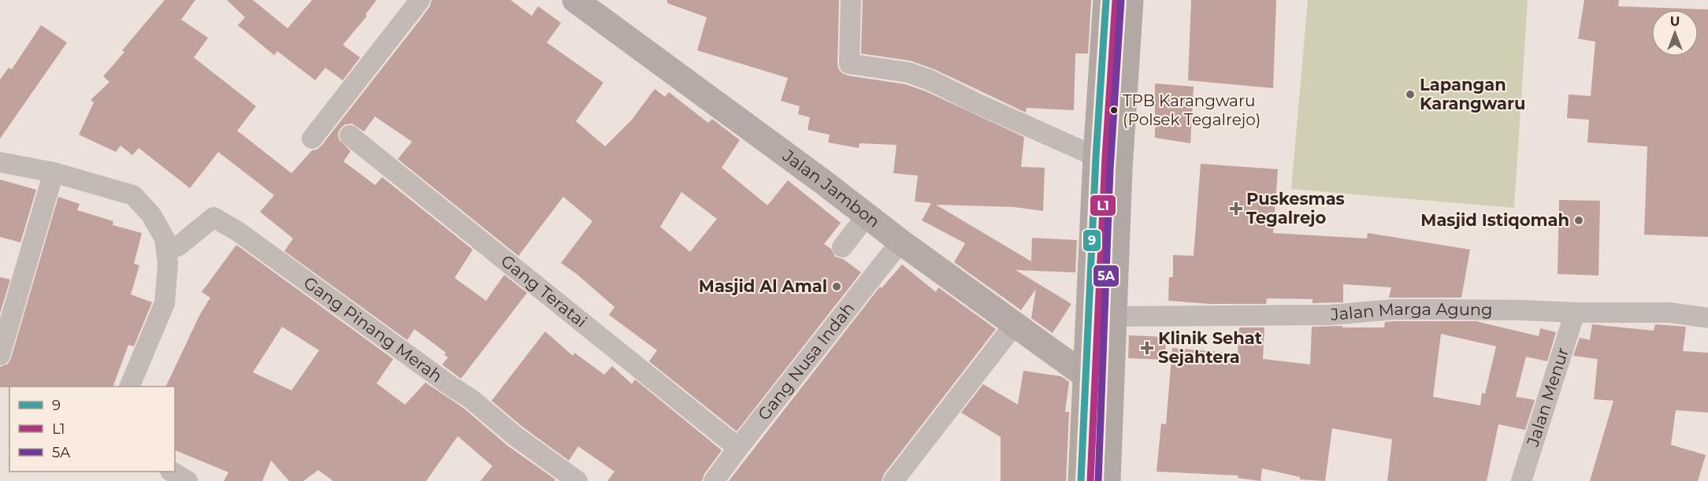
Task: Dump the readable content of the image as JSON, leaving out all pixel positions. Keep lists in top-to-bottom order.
{
  "streets": {
    "main road": ["Jalan Jambon"],
    "street": [
      "Gang Teratai",
      "Jalan Marga Agung",
      "Gang Pinang Merah",
      "Gang Nusa Indah",
      "Jalan Menur"
    ]
  },
  "crossings": [
    ["Jalan Jambon", "Gang Nusa Indah"],
    ["Gang Teratai", "Gang Nusa Indah"],
    ["Jalan Marga Agung", "Jalan Menur"]
  ],
  "places": {
    "other": [
      "Lapangan Karangwaru",
      "TPB Karangwaru (Polsek Tegalrejo)",
      "Masjid Istiqomah",
      "Masjid Al Amal"
    ],
    "health": ["Puskesmas Tegalrejo", "Klinik Sehat Sejahtera"]
  },
  "lines": ["transit line 9", "transit line 5A", "transit line L1"],
  "legend": ["9", "L1", "5A"],
  "north": "top"
}
